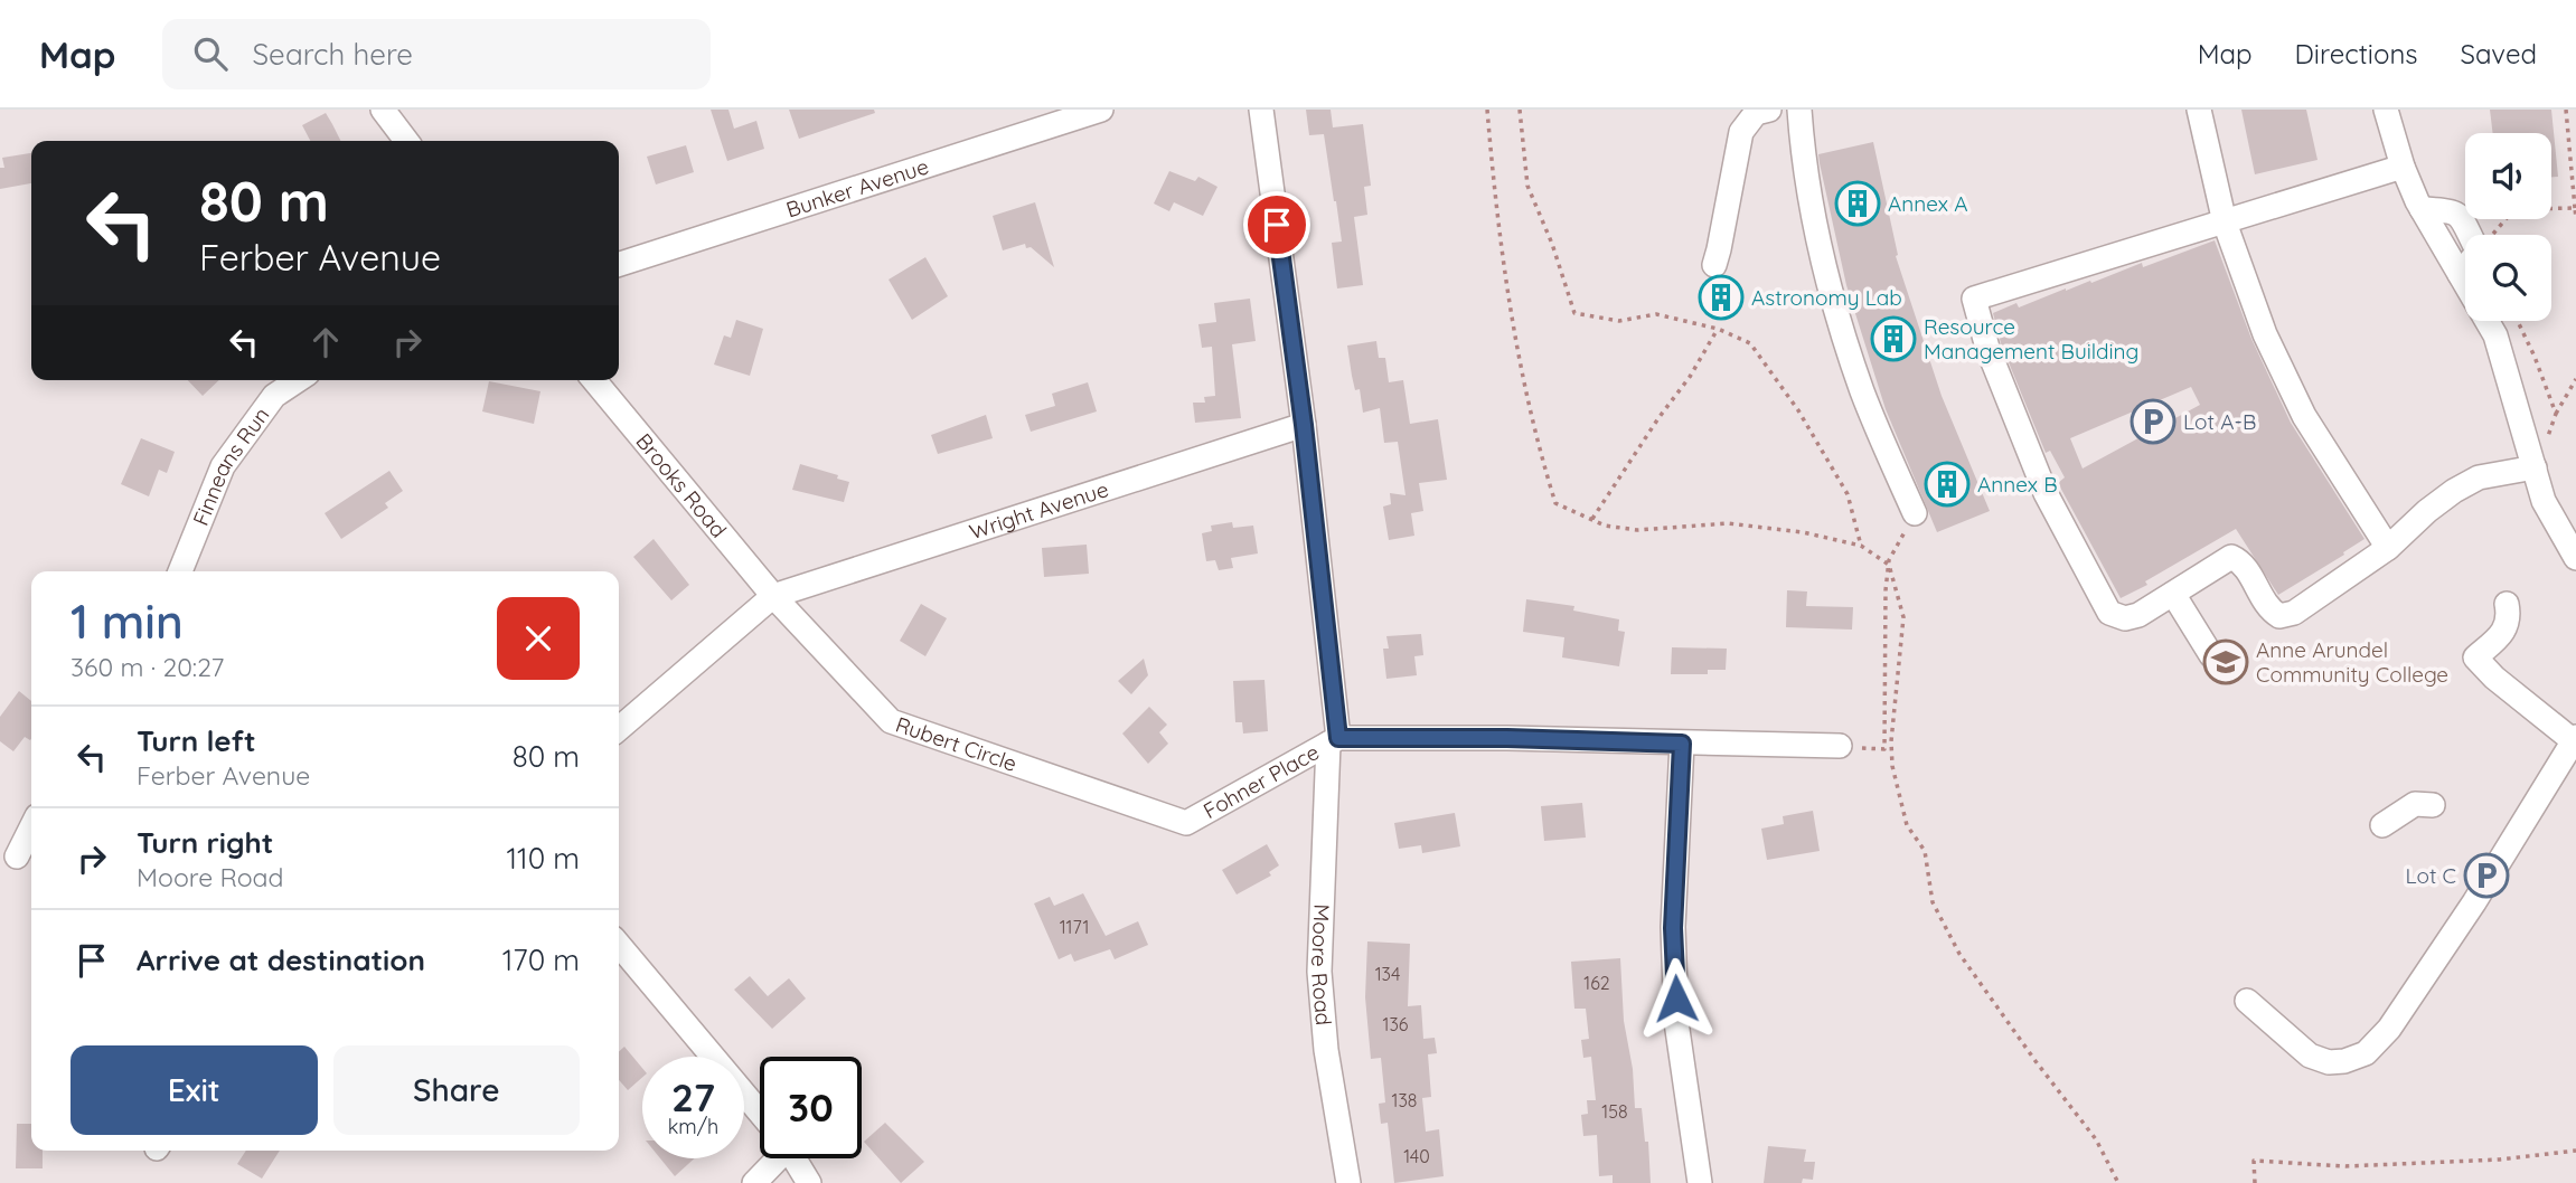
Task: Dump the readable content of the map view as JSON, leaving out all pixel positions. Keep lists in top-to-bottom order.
{
  "streets": {
    "street": [
      "Bunker Avenue",
      "Finneans Run",
      "Brooks Road",
      "Wright Avenue",
      "Rubert Circle",
      "Fohner Place",
      "Moore Road"
    ]
  },
  "crossings": [
    ["Brooks Road", "Wright Avenue"],
    ["Brooks Road", "Rubert Circle"],
    ["Wright Avenue", "Rubert Circle"],
    ["Wright Avenue", "Moore Road"],
    ["Rubert Circle", "Fohner Place"],
    ["Fohner Place", "Moore Road"]
  ],
  "places": {
    "building": [
      "Annex A",
      "Astronomy Lab",
      "Resource Management Building",
      "Annex B"
    ],
    "parking": ["Lot A-B", "Lot C"],
    "school or university": ["Anne Arundel Community College"]
  },
  "house_numbers": [
    "1171",
    "134",
    "162",
    "136",
    "138",
    "158",
    "140"
  ],
  "page": {
    "header": "Map",
    "search": "Search here",
    "nav": ["Map", "Directions", "Saved"],
    "turn": ["80 m", "Ferber Avenue"],
    "heading": ["1 min", "360 m · 20:27"],
    "list": [
      {
        "name": "Turn left",
        "note": "Ferber Avenue",
        "value": "80 m"
      },
      {
        "name": "Turn right",
        "note": "Moore Road",
        "value": "110 m"
      },
      {
        "name": "Arrive at destination",
        "value": "170 m"
      }
    ],
    "buttons": ["Exit", "Share"],
    "speed": "27 km/h",
    "limit": "30"
  }
}
